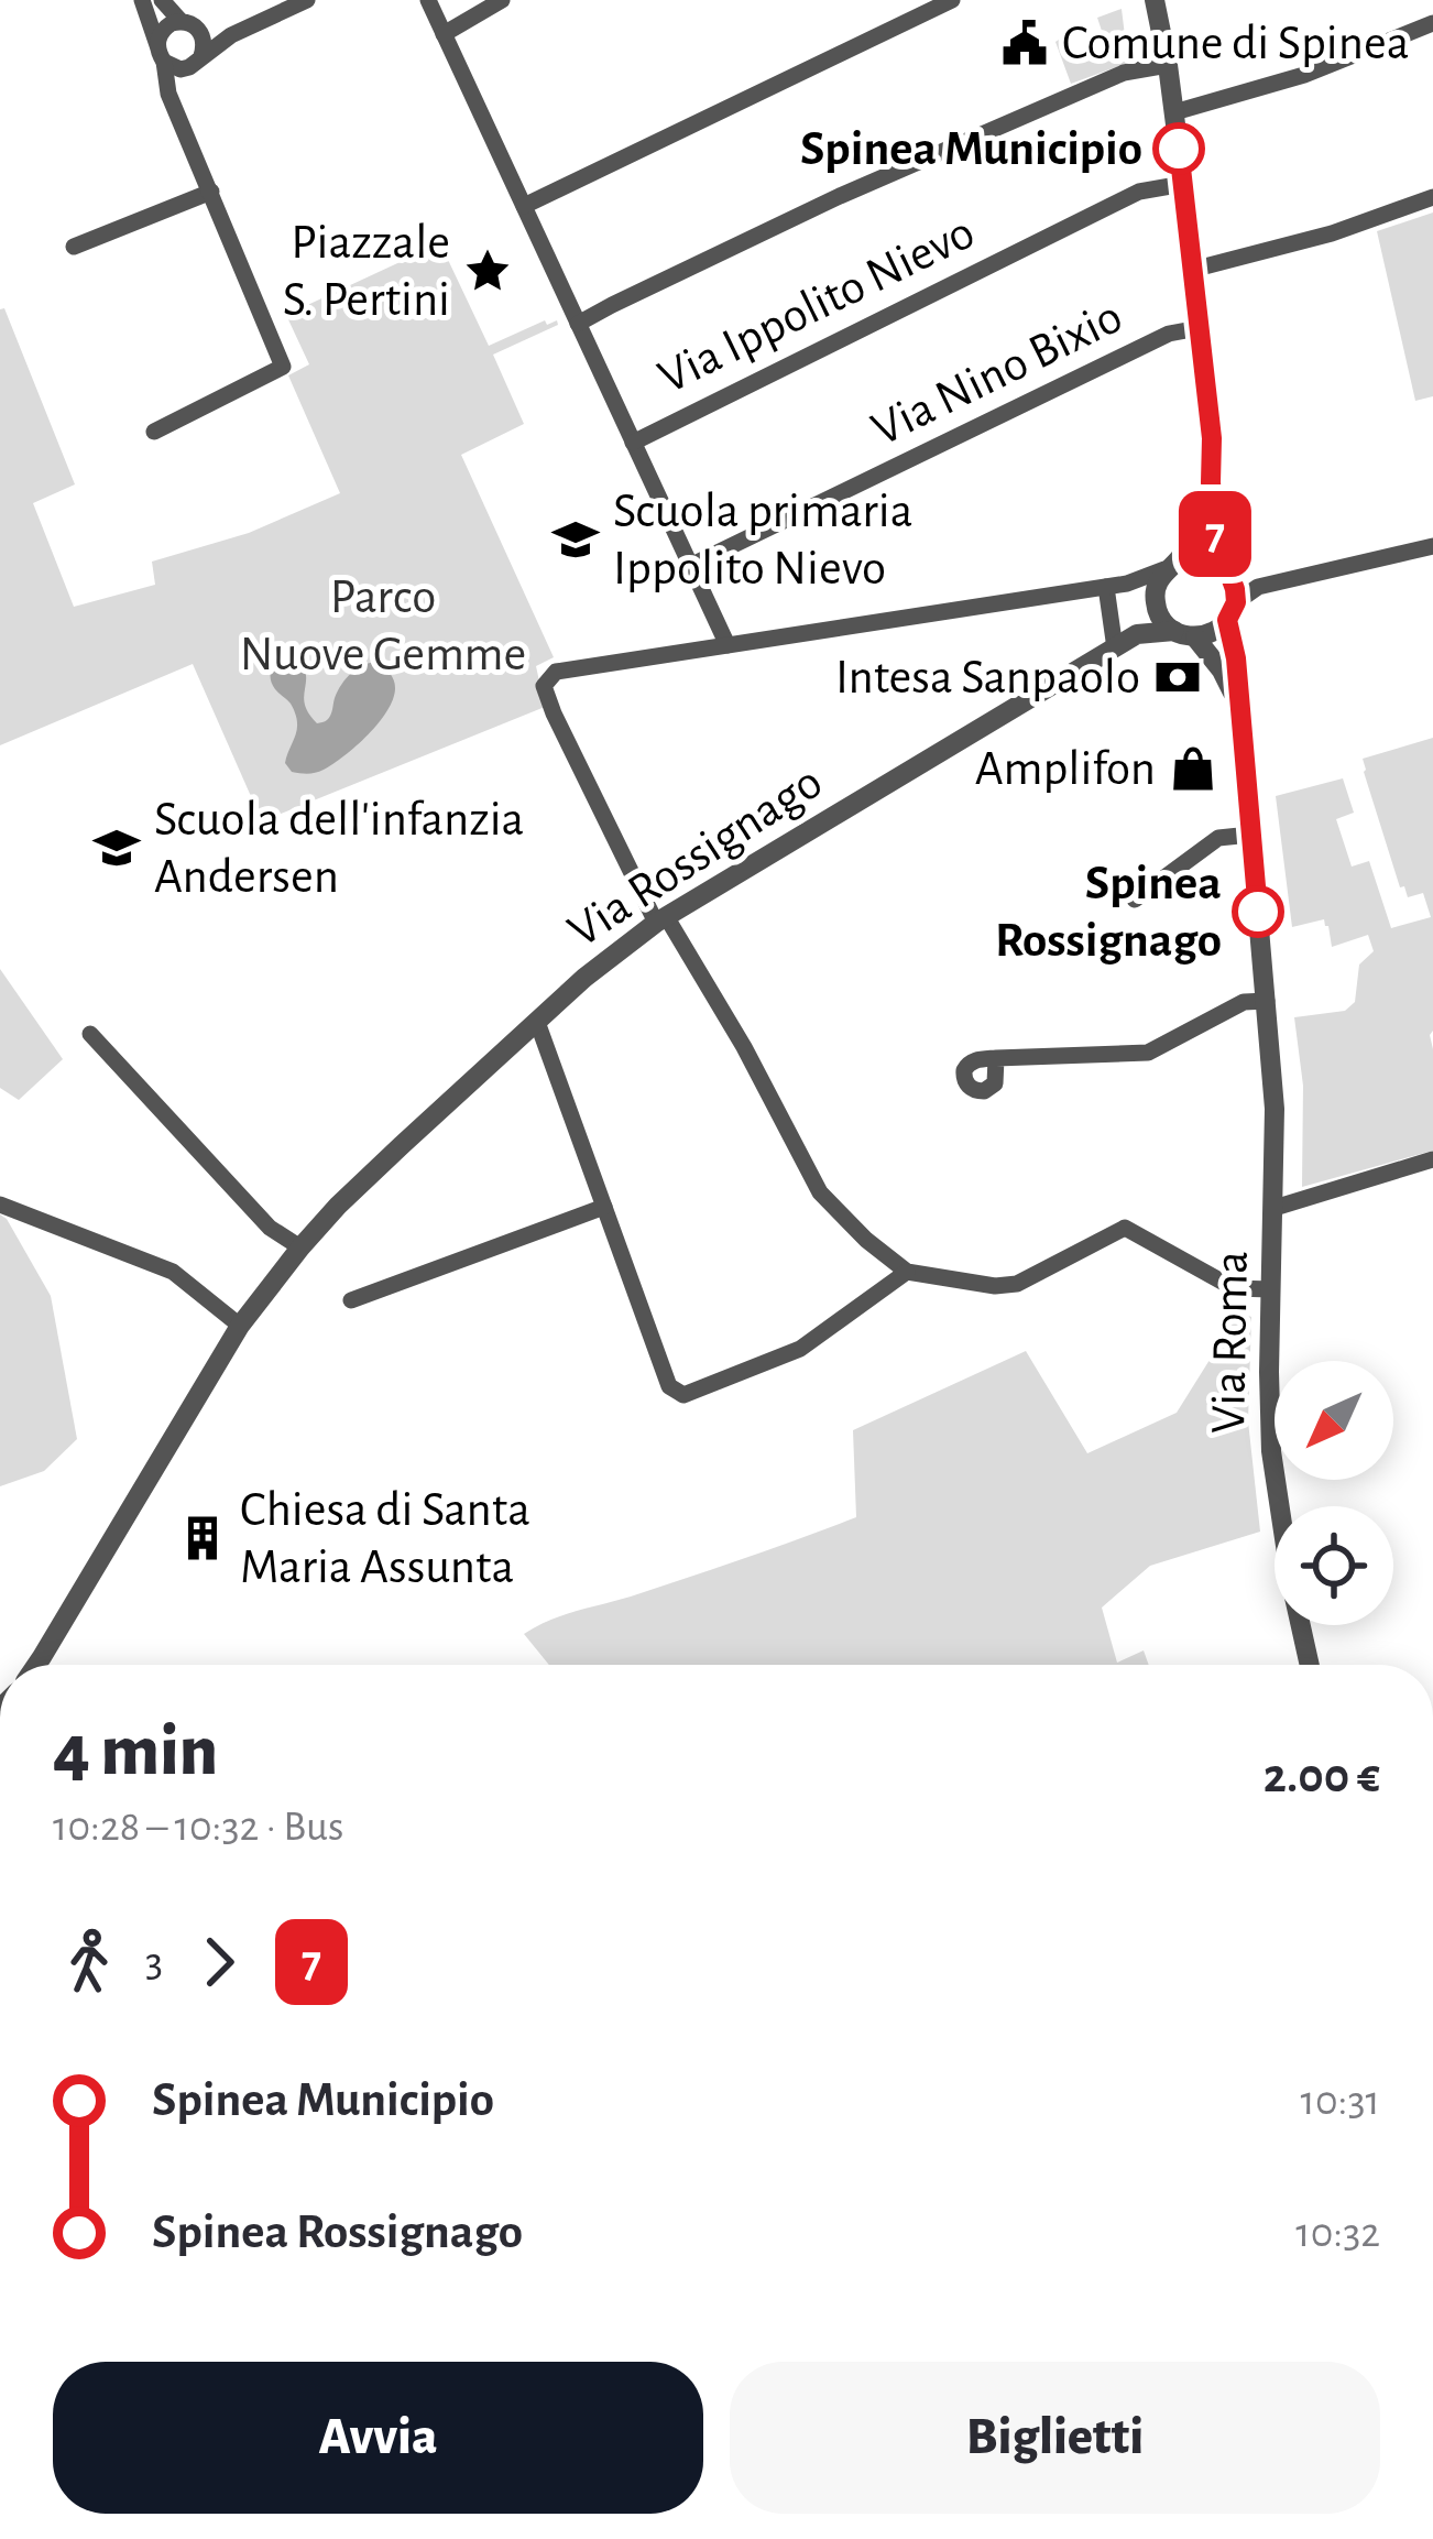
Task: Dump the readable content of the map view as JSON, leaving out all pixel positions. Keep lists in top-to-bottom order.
{
  "streets": {
    "street": [
      "Via Ippolito Nievo",
      "Via Nino Bixio",
      "Via Rossignago",
      "Via Roma"
    ]
  },
  "crossings": [
    ["Via Ippolito Nievo", "Via Roma"],
    ["Via Nino Bixio", "Via Roma"],
    ["Via Rossignago", "Via Roma"]
  ],
  "parks": ["Parco Nuove Gemme"],
  "places": {
    "public building": ["Comune di Spinea"],
    "other": ["Spinea Municipio", "Spinea Rossignago"],
    "place": ["Piazzale S. Pertini"],
    "school or university": ["Scuola primaria Ippolito Nievo", "Scuola dell'infanzia Andersen"],
    "bank": ["Intesa Sanpaolo"],
    "shop": ["Amplifon"],
    "building": ["Chiesa di Santa Maria Assunta"]
  },
  "lines": ["bus line 7"],
  "north": "bottom left",
  "page": {
    "on_map": "7",
    "heading": ["4 min", "10:28 – 10:32 · Bus", "2.00 €"],
    "legs": ["3", "7"],
    "list": [
      {
        "name": "Spinea Municipio",
        "value": "10:31"
      },
      {
        "name": "Spinea Rossignago",
        "value": "10:32"
      }
    ],
    "buttons": ["Avvia", "Biglietti"]
  }
}
